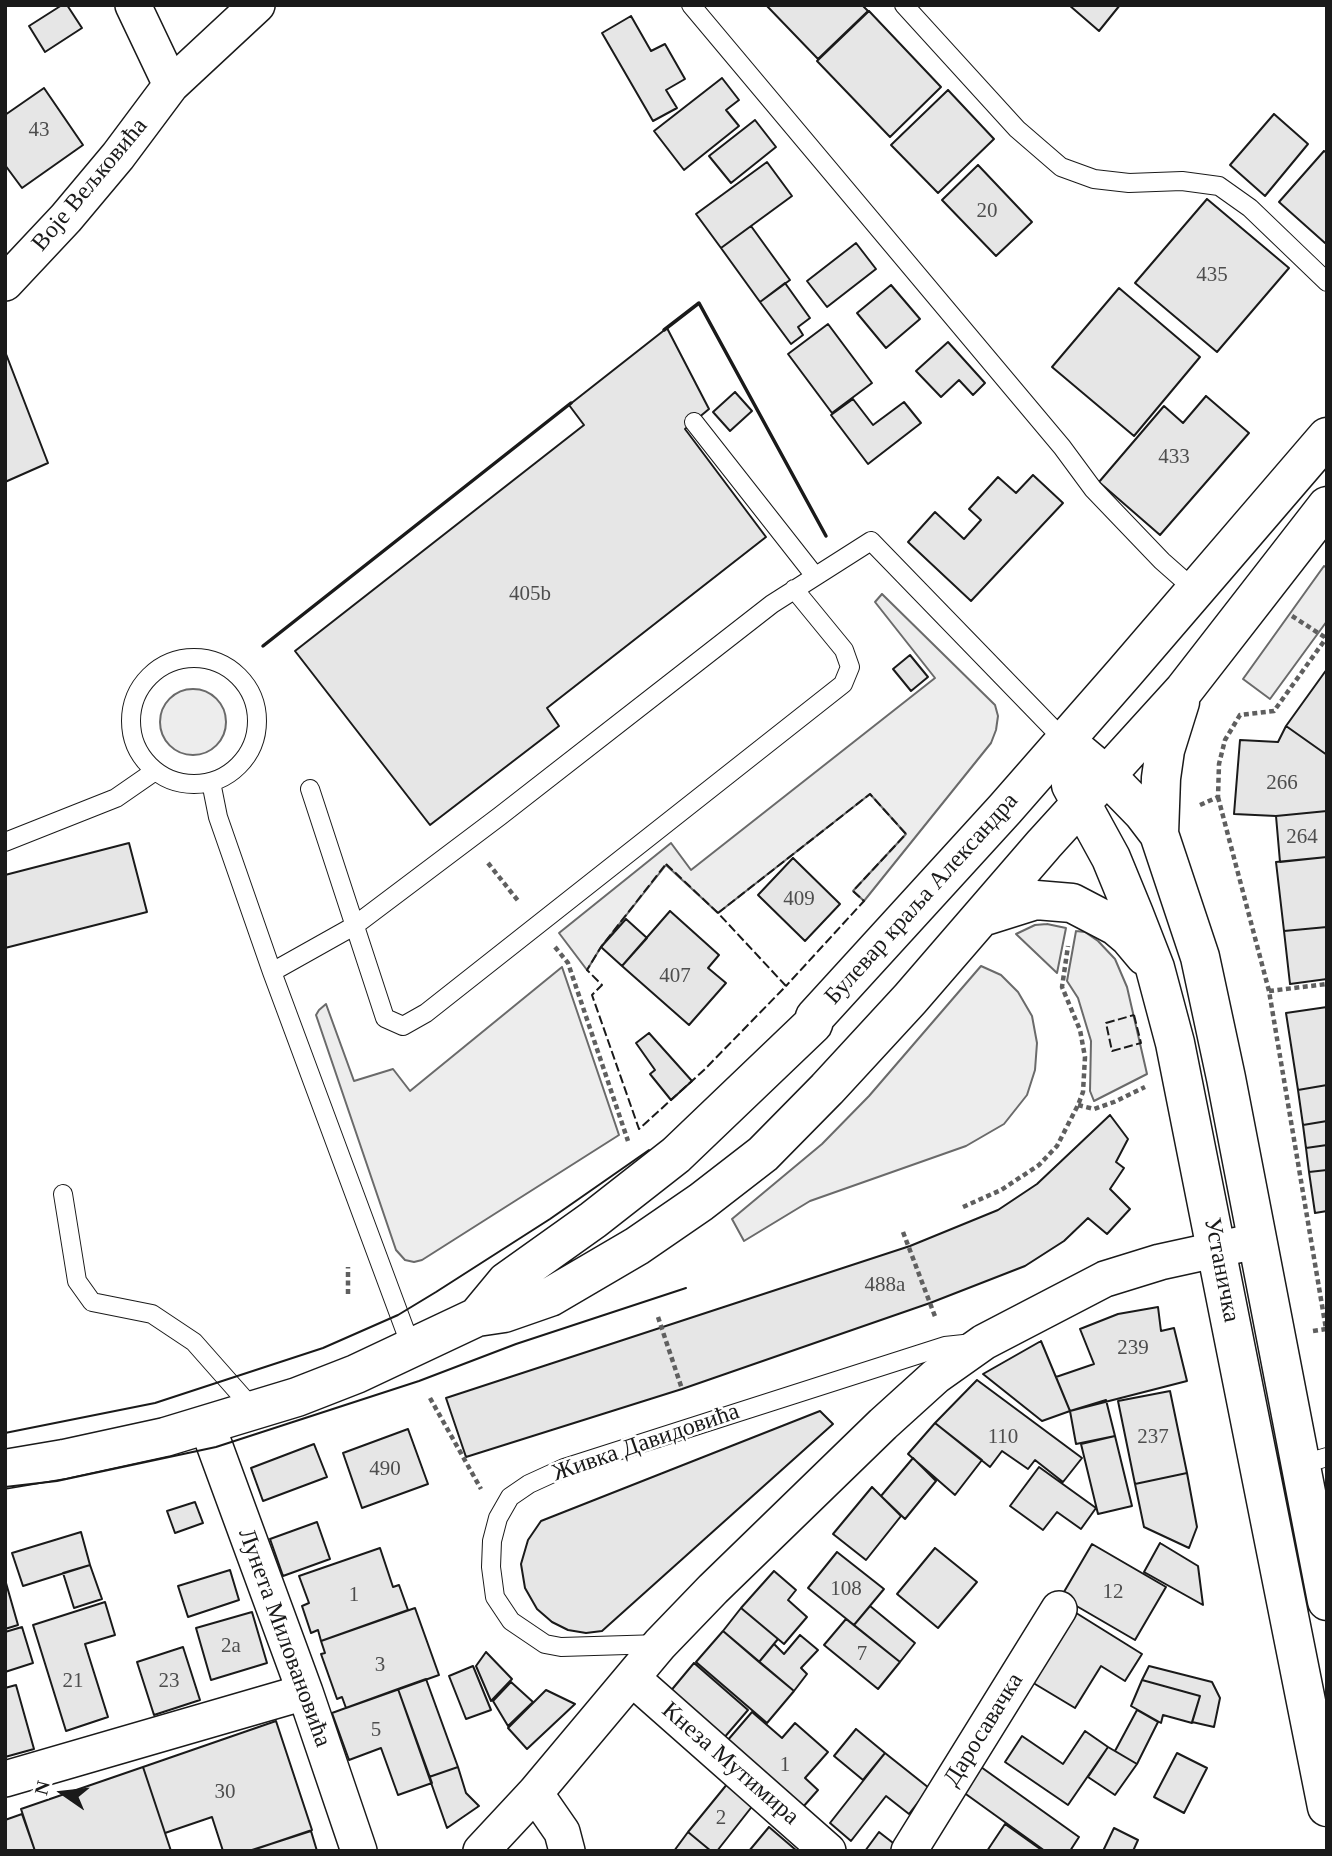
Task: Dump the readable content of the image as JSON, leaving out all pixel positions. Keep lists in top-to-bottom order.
{
  "streets": {
    "main road": ["Булевар краља Александра", "Устаничка"],
    "street": [
      "Воје Вељковића",
      "Живка Давидовића",
      "Лунета Миловановића",
      "Даросавачка",
      "Кнеза Мутимира"
    ]
  },
  "crossings": [
    ["Булевар краља Александра", "Устаничка"],
    ["Булевар краља Александра", "Лунета Миловановића"],
    ["Устаничка", "Живка Давидовића"],
    ["Живка Давидовића", "Кнеза Мутимира"]
  ],
  "house_numbers": [
    "43",
    "20",
    "435",
    "433",
    "405b",
    "266",
    "264",
    "409",
    "407",
    "488a",
    "239",
    "110",
    "237",
    "490",
    "108",
    "12",
    "1",
    "2a",
    "7",
    "3",
    "21",
    "23",
    "5",
    "1",
    "30",
    "2"
  ],
  "north": "left"
}
